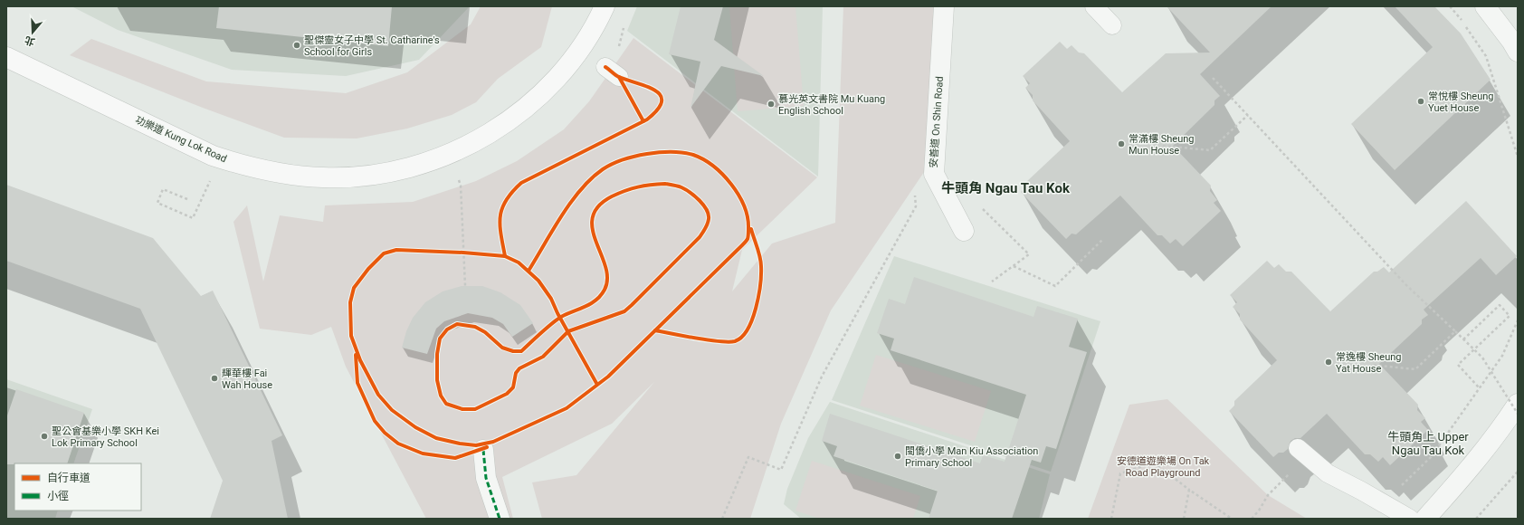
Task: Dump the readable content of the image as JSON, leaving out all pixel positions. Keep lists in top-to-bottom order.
{
  "streets": {
    "street": ["安善道 On Shin Road", "功樂道 Kung Lok Road"]
  },
  "districts": ["牛頭角 Ngau Tau Kok", "牛頭角上 Upper Ngau Tau Kok"],
  "parks": ["安德道遊樂場 On Tak Road Playground"],
  "places": [
    "聖傑靈女子中學 St. Catharine's School for Girls",
    "常悅樓 Sheung Yuet House",
    "慕光英文書院 Mu Kuang English School",
    "常滿樓 Sheung Mun House",
    "常逸樓 Sheung Yat House",
    "輝華樓 Fai Wah House",
    "聖公會基樂小學 SKH Kei Lok Primary School",
    "閩僑小學 Man Kiu Association Primary School"
  ],
  "legend": ["自行車道", "小徑"],
  "north": "bottom"
}
